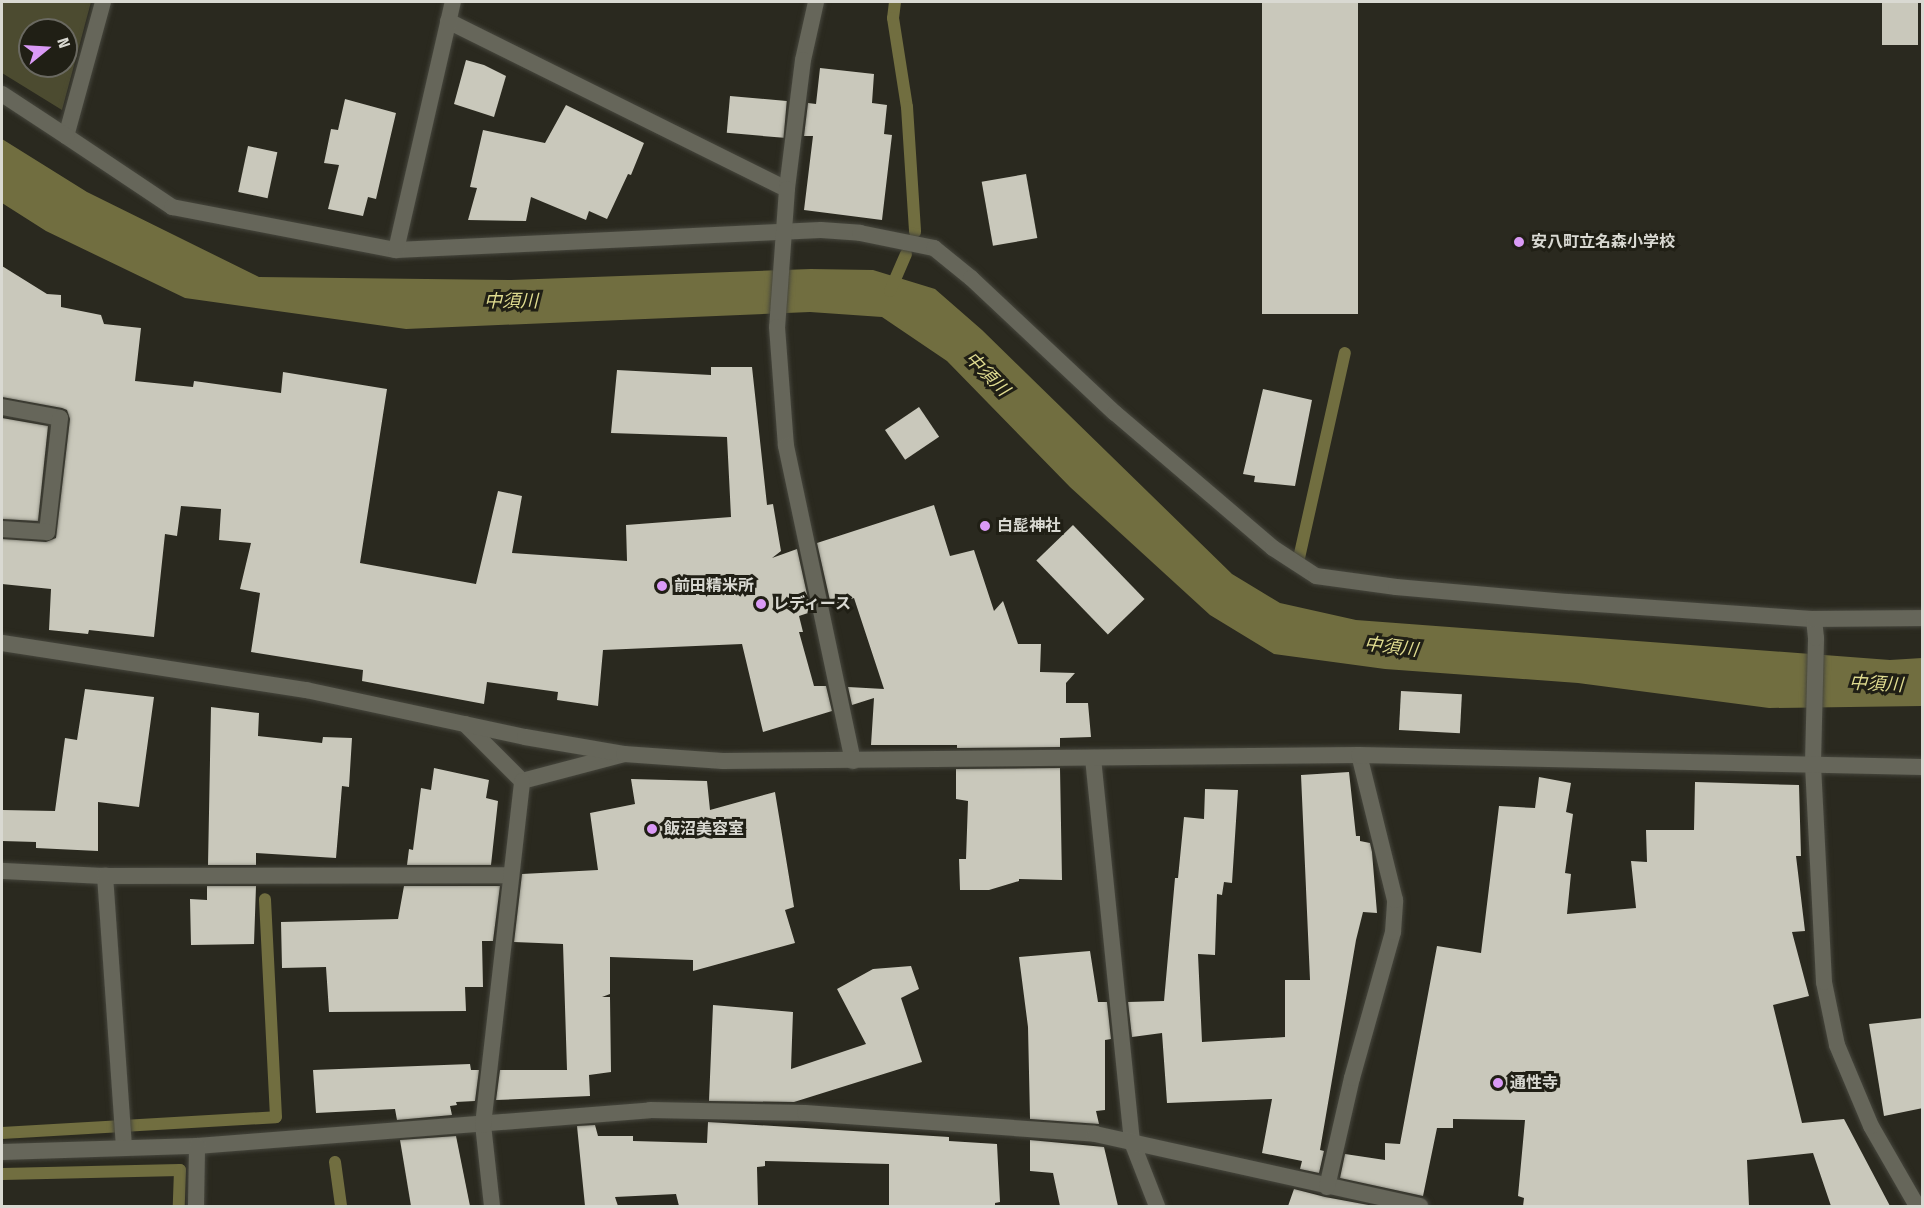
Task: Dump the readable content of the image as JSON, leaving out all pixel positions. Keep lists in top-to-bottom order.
{
  "water": ["中須川"],
  "places": [
    "安八町立名森小学校",
    "白髭神社",
    "前田精米所",
    "レディース",
    "飯沼美容室",
    "通性寺"
  ],
  "north": "right"
}
